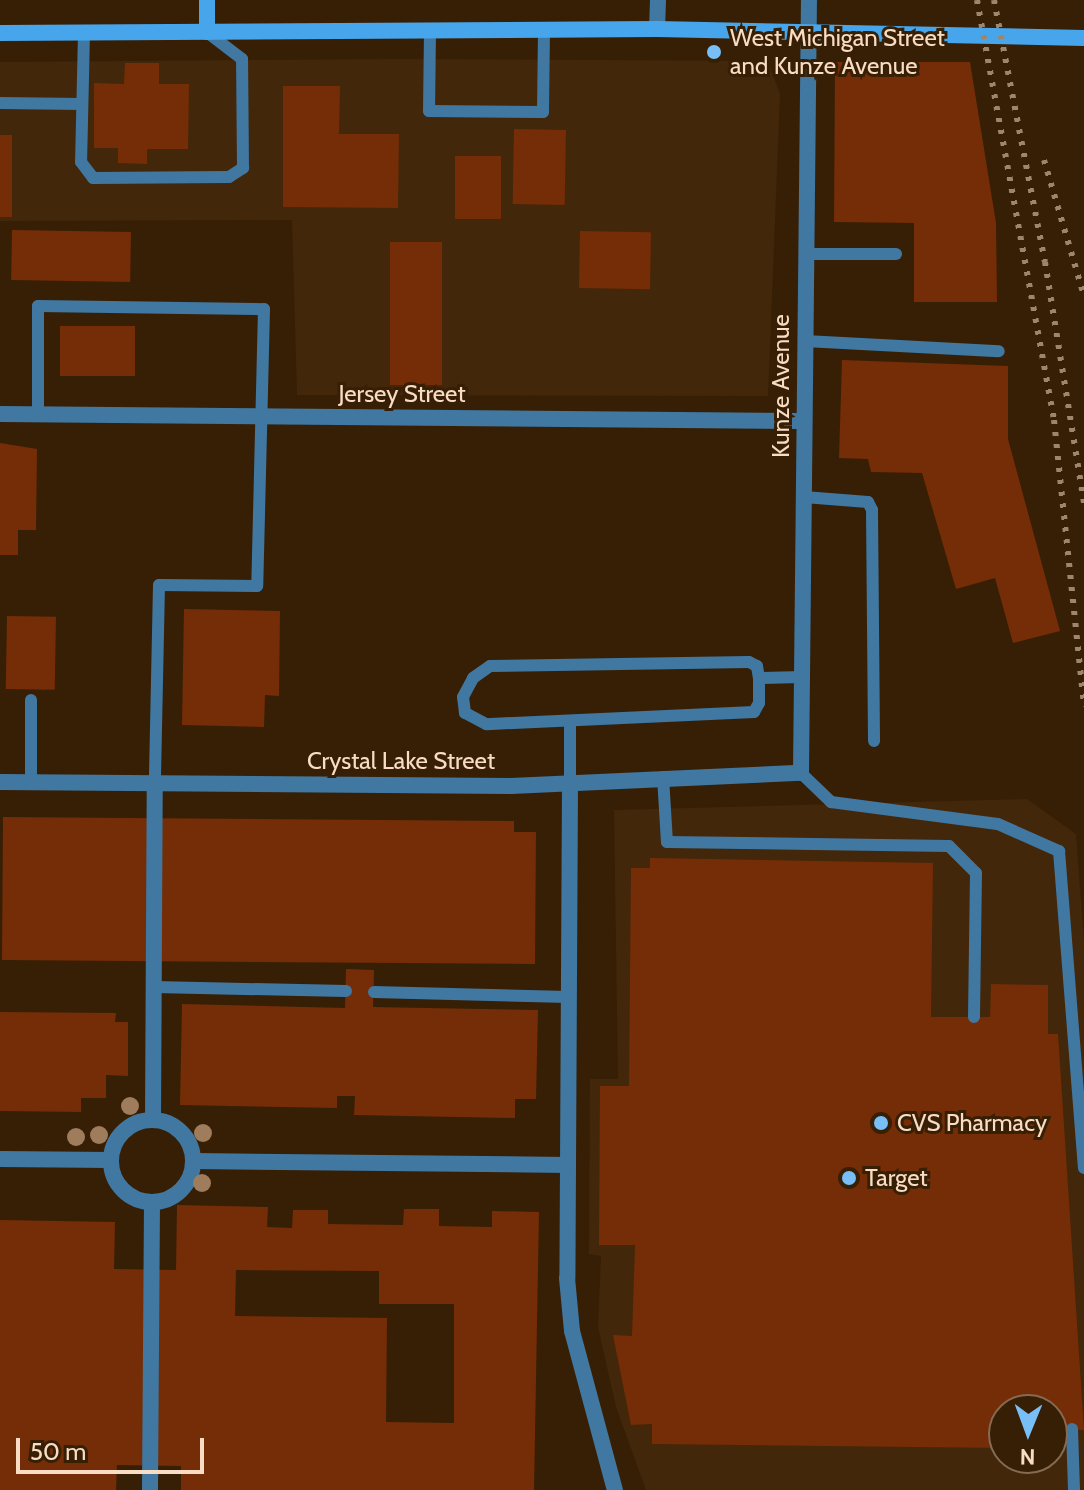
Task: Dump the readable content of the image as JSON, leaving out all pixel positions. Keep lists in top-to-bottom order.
{
  "streets": {
    "street": ["Kunze Avenue", "Jersey Street", "Crystal Lake Street"]
  },
  "crossings": [
    ["Kunze Avenue", "Jersey Street"],
    ["Kunze Avenue", "Crystal Lake Street"]
  ],
  "places": ["West Michigan Street and Kunze Avenue", "CVS Pharmacy", "Target"],
  "scale_bar": "50 m",
  "north": "bottom"
}
